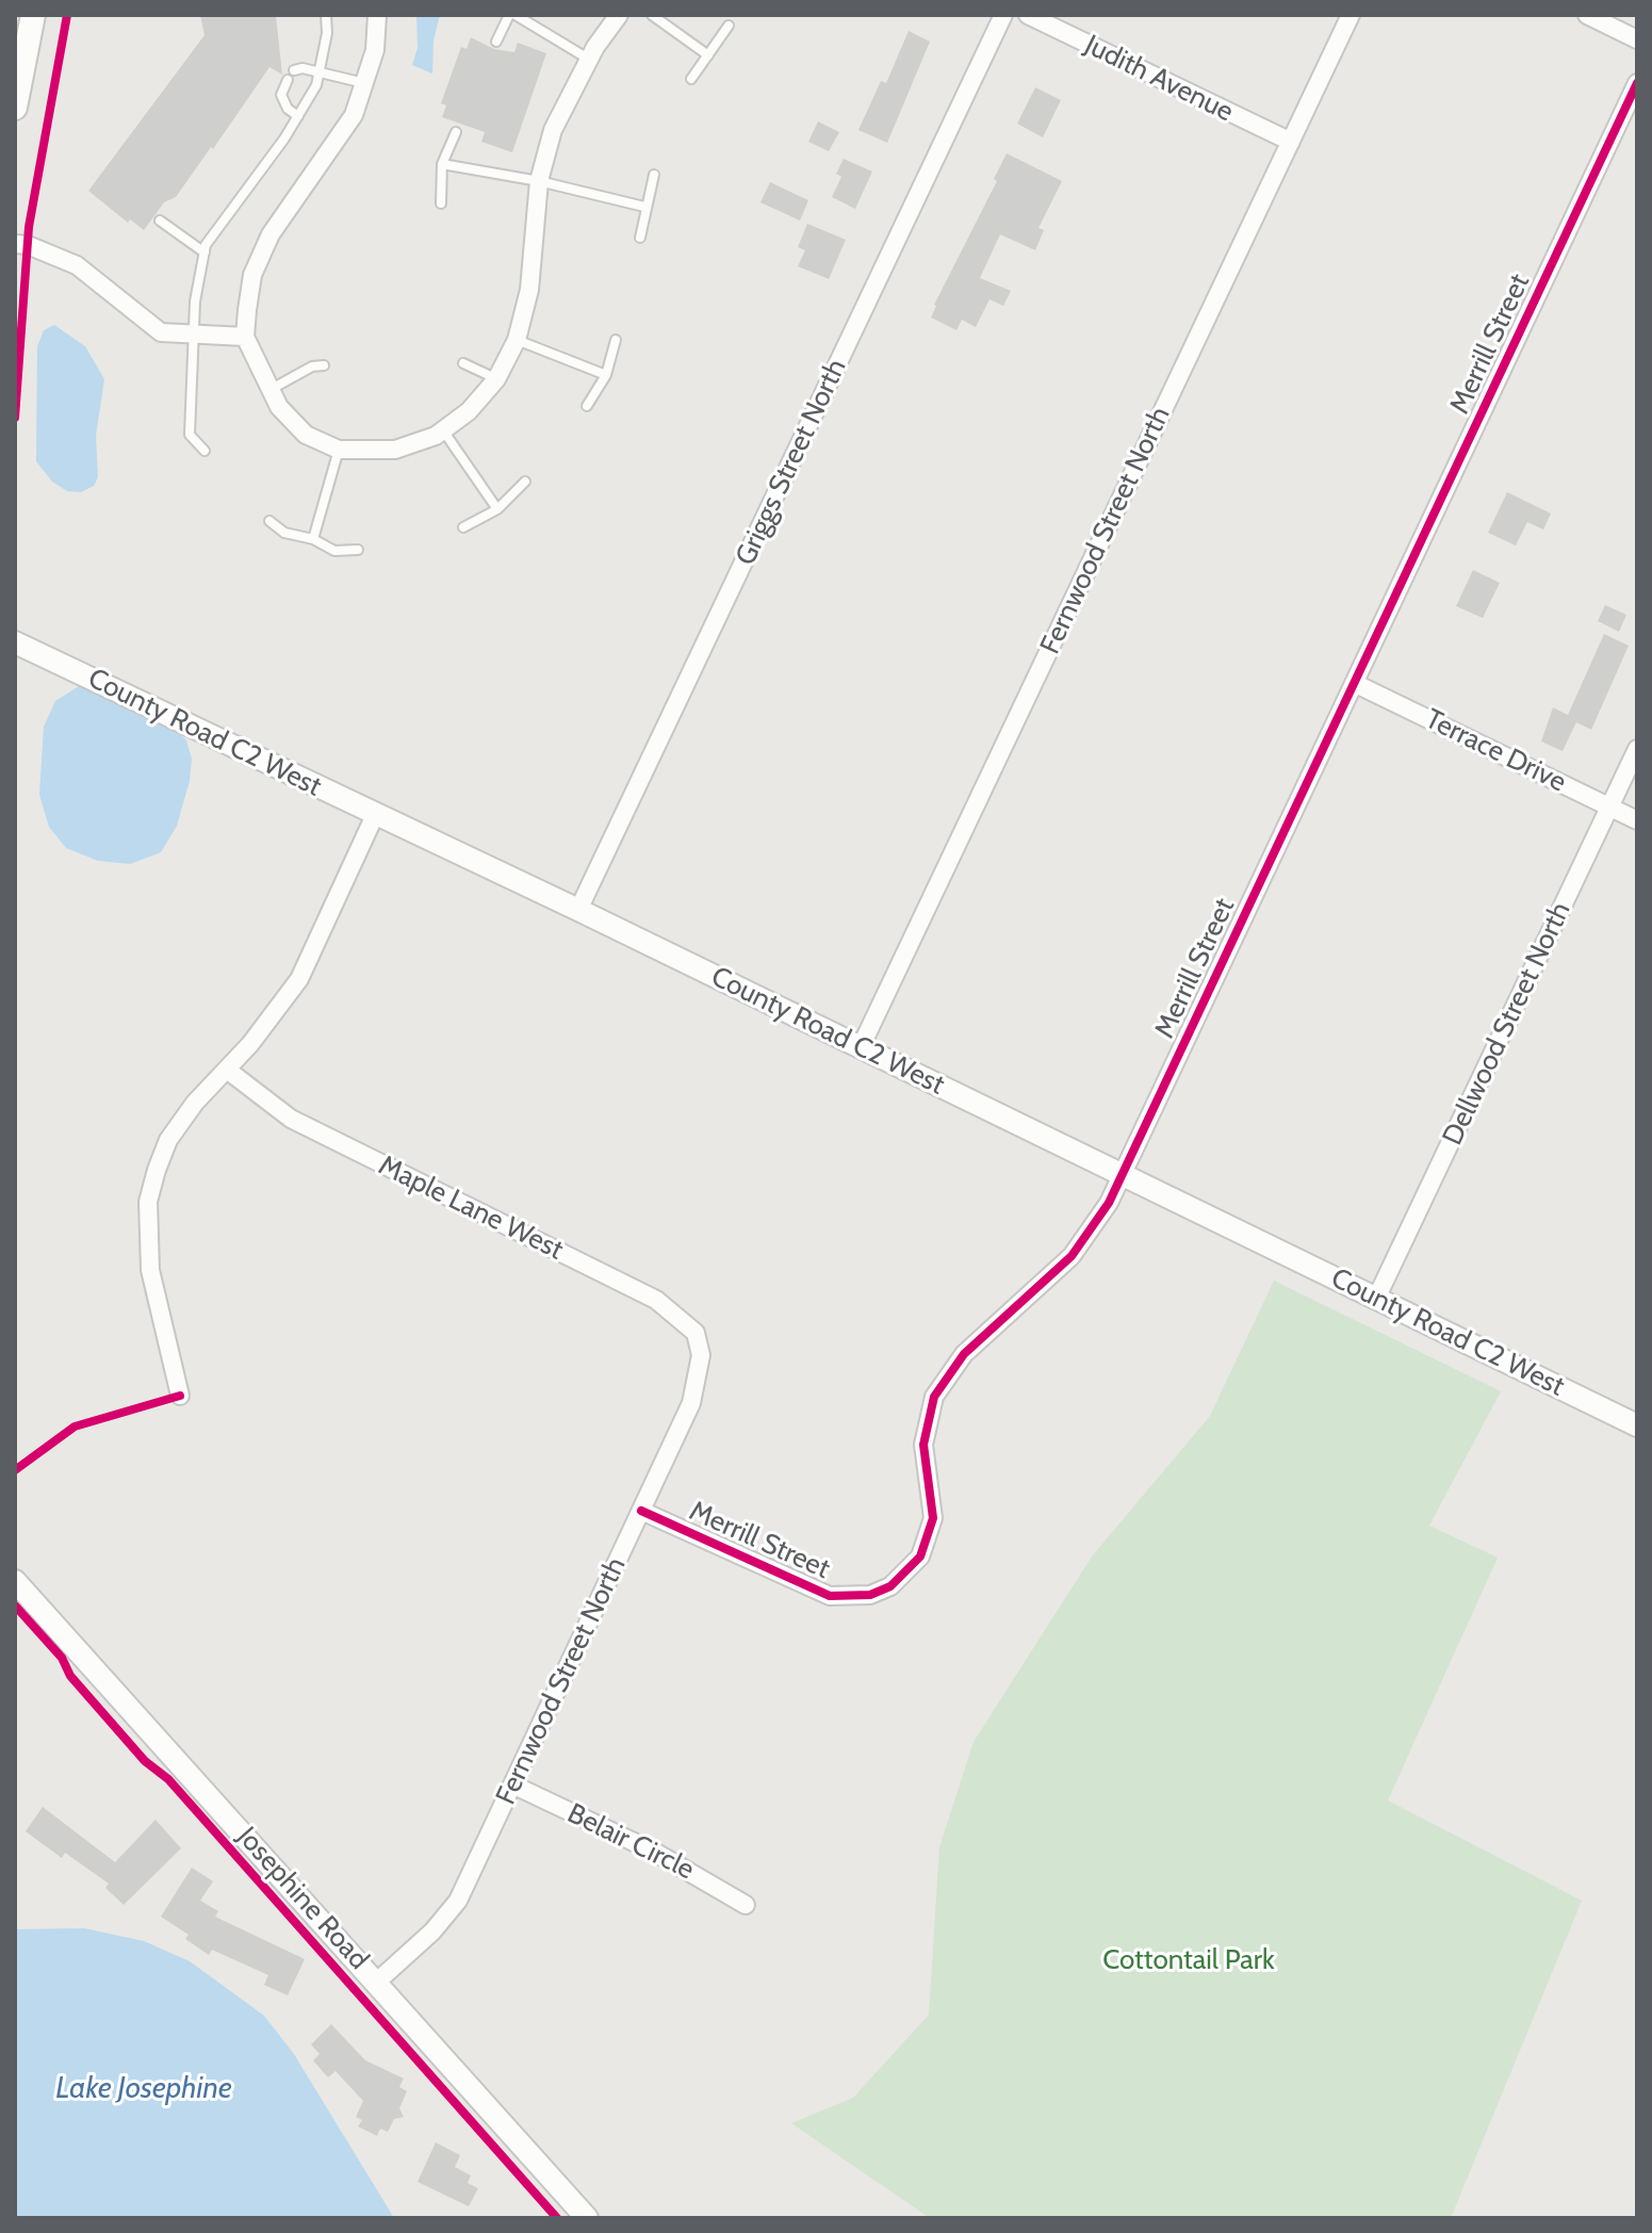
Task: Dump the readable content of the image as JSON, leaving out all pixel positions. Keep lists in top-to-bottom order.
{
  "streets": {
    "street": [
      "Judith Avenue",
      "Merrill Street",
      "Griggs Street North",
      "Fernwood Street North",
      "County Road C2 West",
      "Terrace Drive",
      "Dellwood Street North",
      "Maple Lane West",
      "Belair Circle",
      "Josephine Road"
    ]
  },
  "crossings": [
    ["Judith Avenue", "Fernwood Street North"],
    ["Merrill Street", "Fernwood Street North"],
    ["Merrill Street", "County Road C2 West"],
    ["Merrill Street", "Terrace Drive"],
    ["Griggs Street North", "County Road C2 West"],
    ["Fernwood Street North", "County Road C2 West"],
    ["Fernwood Street North", "Maple Lane West"],
    ["Fernwood Street North", "Belair Circle"],
    ["Fernwood Street North", "Josephine Road"],
    ["County Road C2 West", "Dellwood Street North"],
    ["Terrace Drive", "Dellwood Street North"]
  ],
  "water": ["Lake Josephine"],
  "parks": ["Cottontail Park"]
}
